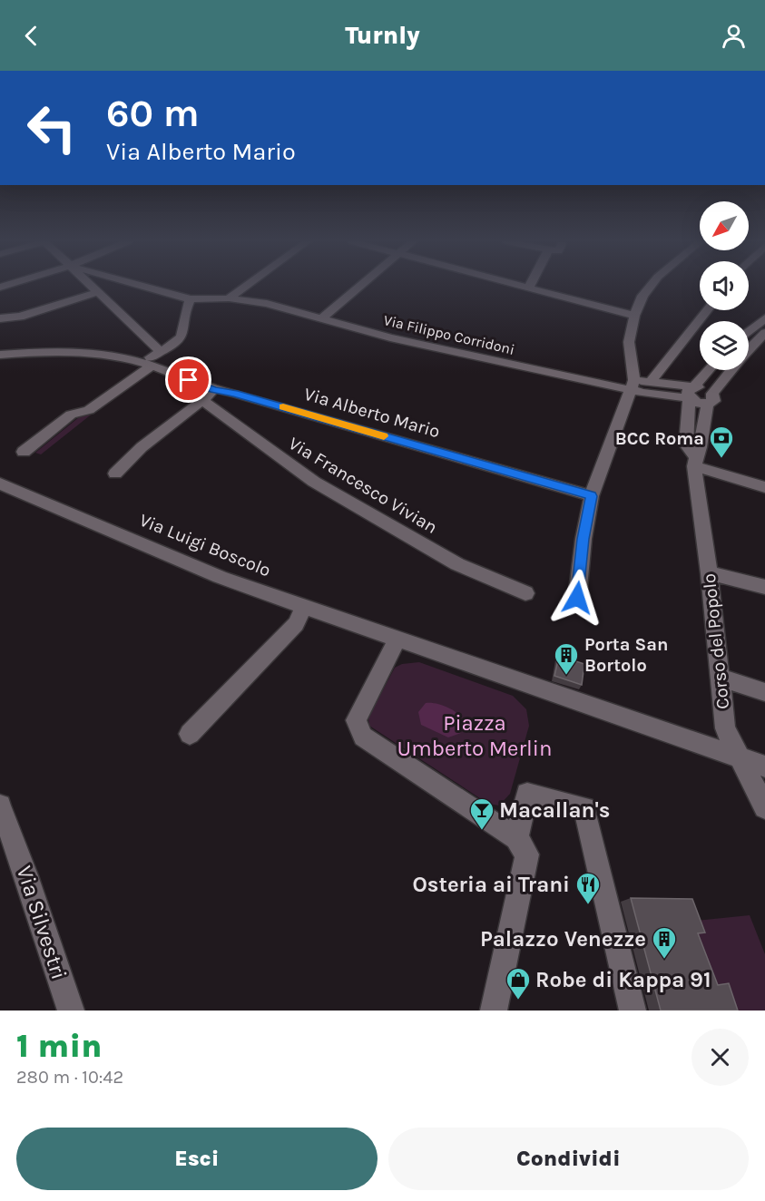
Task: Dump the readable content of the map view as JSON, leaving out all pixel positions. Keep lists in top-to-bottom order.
{
  "streets": {
    "street": [
      "Via Filippo Corridoni",
      "Via Alberto Mario",
      "Via Francesco Vivian",
      "Via Luigi Boscolo",
      "Corso del Popolo",
      "Via Silvestri"
    ]
  },
  "crossings": [
    ["Via Alberto Mario", "Via Francesco Vivian"]
  ],
  "parks": ["Piazza Umberto Merlin"],
  "places": {
    "bank": ["BCC Roma"],
    "building": ["Porta San Bortolo", "Palazzo Venezze"],
    "bar": ["Macallan's"],
    "restaurant": ["Osteria ai Trani"],
    "shop": ["Robe di Kappa 91"]
  },
  "north": "bottom left",
  "page": {
    "header": "Turnly",
    "turn": ["60 m", "Via Alberto Mario"],
    "heading": ["1 min", "280 m · 10:42"],
    "buttons": ["Esci", "Condividi"]
  }
}
